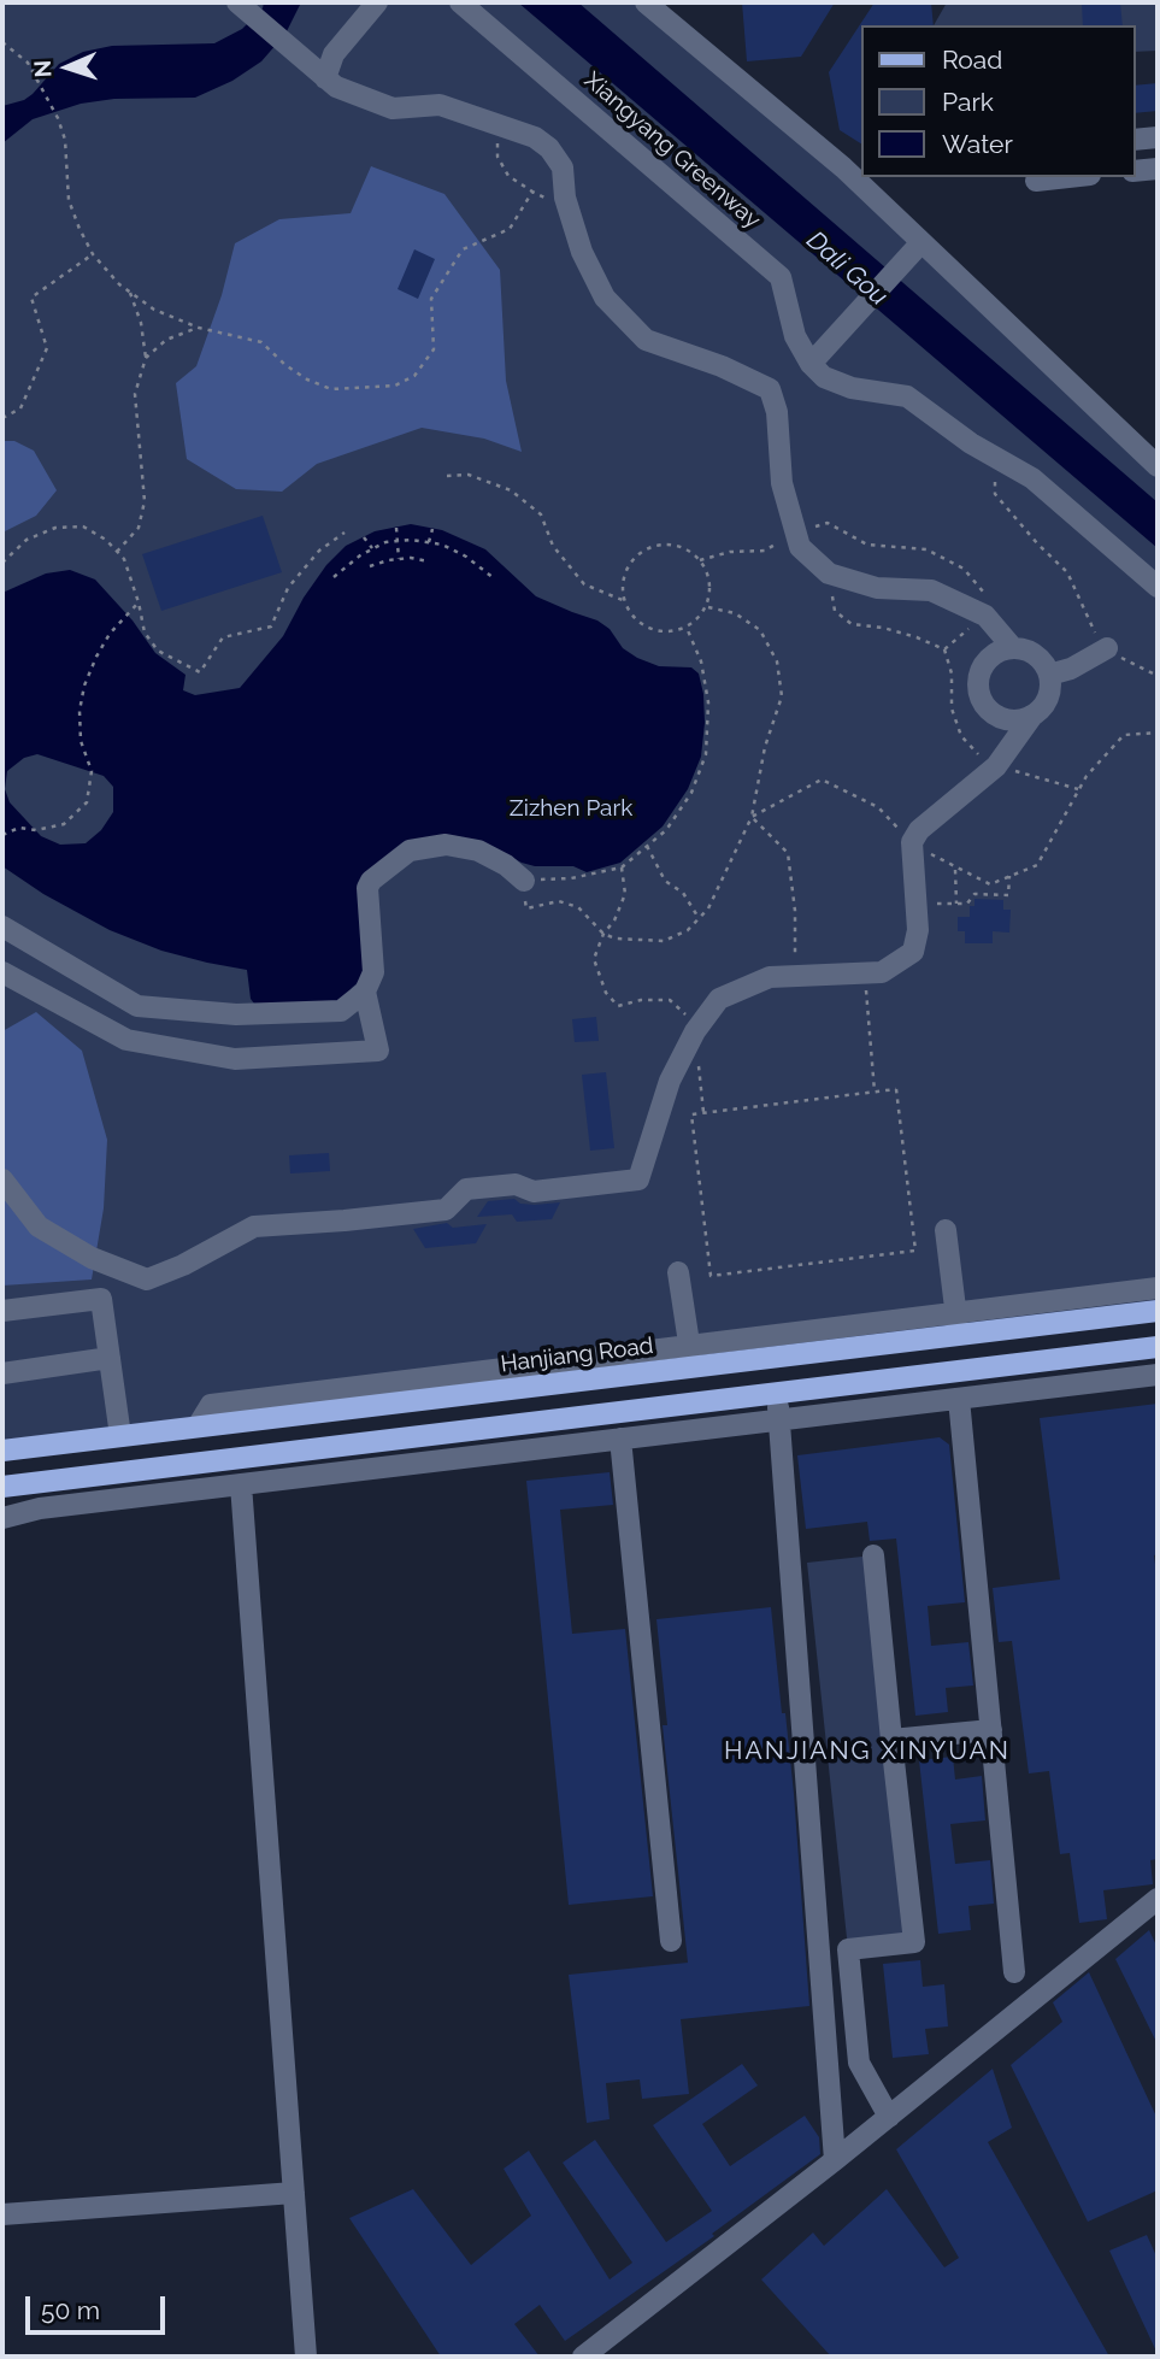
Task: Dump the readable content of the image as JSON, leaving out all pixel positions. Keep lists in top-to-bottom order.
{
  "streets": {
    "main road": ["Hanjiang Road"],
    "street": ["Xiangyang Greenway"]
  },
  "districts": ["HANJIANG XINYUAN"],
  "water": ["Dali Gou"],
  "parks": ["Zizhen Park"],
  "legend": ["Road", "Park", "Water"],
  "scale_bar": "50 m",
  "north": "left"
}
